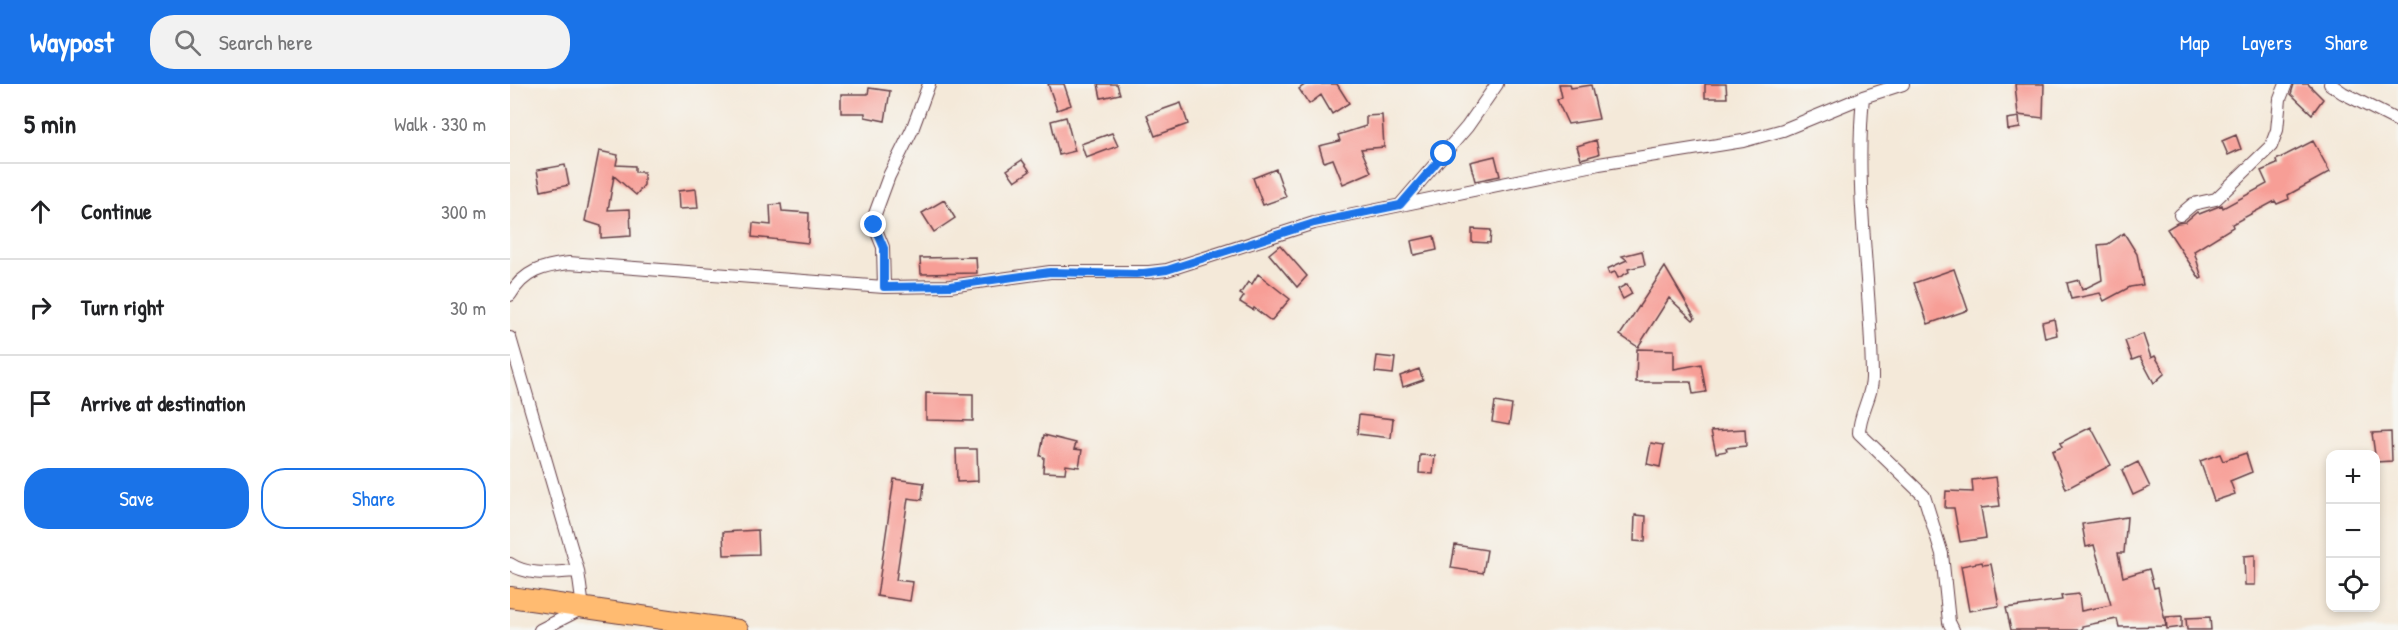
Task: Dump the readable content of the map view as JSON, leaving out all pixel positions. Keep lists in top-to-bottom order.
{
  "page": {
    "header": "Waypost",
    "search": "Search here",
    "nav": ["Map", "Layers", "Share"],
    "heading": ["5 min", "Walk · 330 m"],
    "list": [
      ["Continue", "300 m"],
      ["Turn right", "30 m"],
      "Arrive at destination"
    ],
    "buttons": ["Save", "Share"],
    "map_buttons": ["+", "−"]
  }
}
